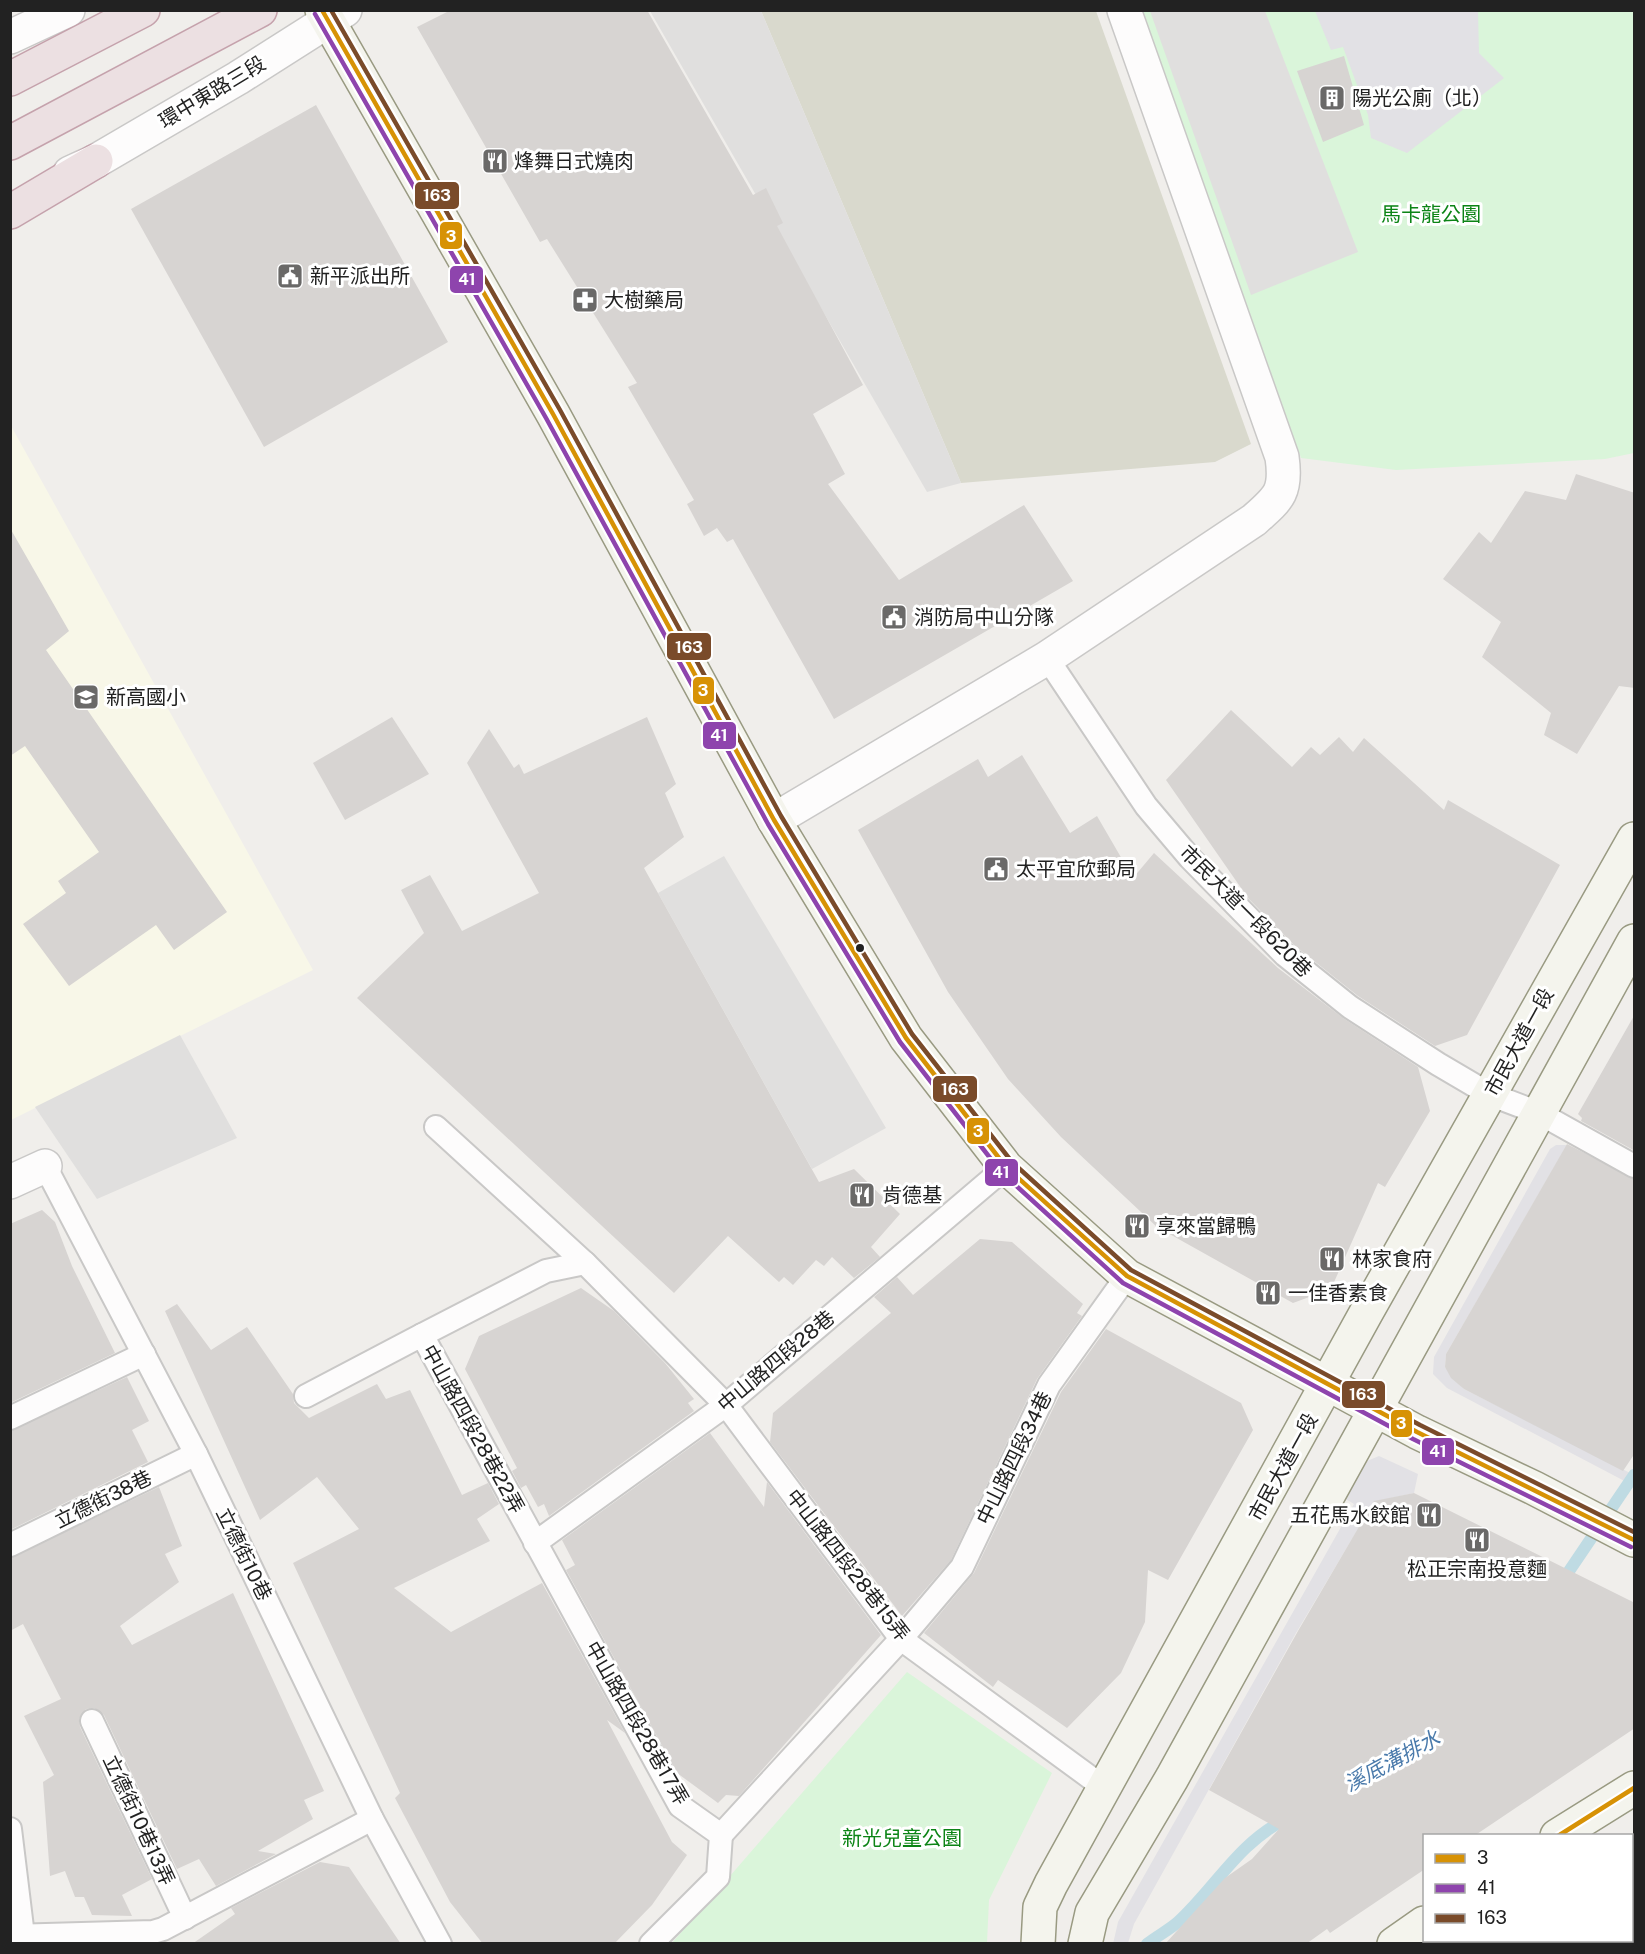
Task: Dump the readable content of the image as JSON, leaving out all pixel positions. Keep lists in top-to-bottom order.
{
  "streets": {
    "street": ["環中東路三段", "市民大道一段"],
    "lane": [
      "市民大道一段620巷",
      "中山路四段28巷",
      "中山路四段28巷22弄",
      "中山路四段34巷",
      "立德街38巷",
      "立德街10巷",
      "中山路四段28巷15弄",
      "中山路四段28巷17弄",
      "立德街10巷13弄"
    ]
  },
  "crossings": [
    ["市民大道一段620巷", "市民大道一段"],
    ["市民大道一段", "中山路四段28巷15弄"],
    ["中山路四段28巷", "中山路四段28巷22弄"],
    ["中山路四段28巷", "中山路四段28巷15弄"],
    ["中山路四段28巷", "中山路四段28巷17弄"],
    ["中山路四段28巷22弄", "中山路四段28巷17弄"],
    ["中山路四段34巷", "中山路四段28巷15弄"],
    ["中山路四段34巷", "中山路四段28巷17弄"],
    ["立德街38巷", "立德街10巷"]
  ],
  "water": ["溪底溝排水"],
  "parks": ["馬卡龍公園", "新光兒童公園"],
  "places": {
    "building": ["陽光公廁（北）"],
    "restaurant": [
      "烽舞日式燒肉",
      "肯德基",
      "享來當歸鴨",
      "林家食府",
      "一佳香素食",
      "五花馬水餃館",
      "松正宗南投意麵"
    ],
    "public building": ["新平派出所", "消防局中山分隊", "太平宜欣郵局"],
    "pharmacy": ["大樹藥局"],
    "school or university": ["新高國小"]
  },
  "lines": ["transit line 3", "transit line 163", "transit line 41"],
  "legend": ["3", "41", "163"]
}
